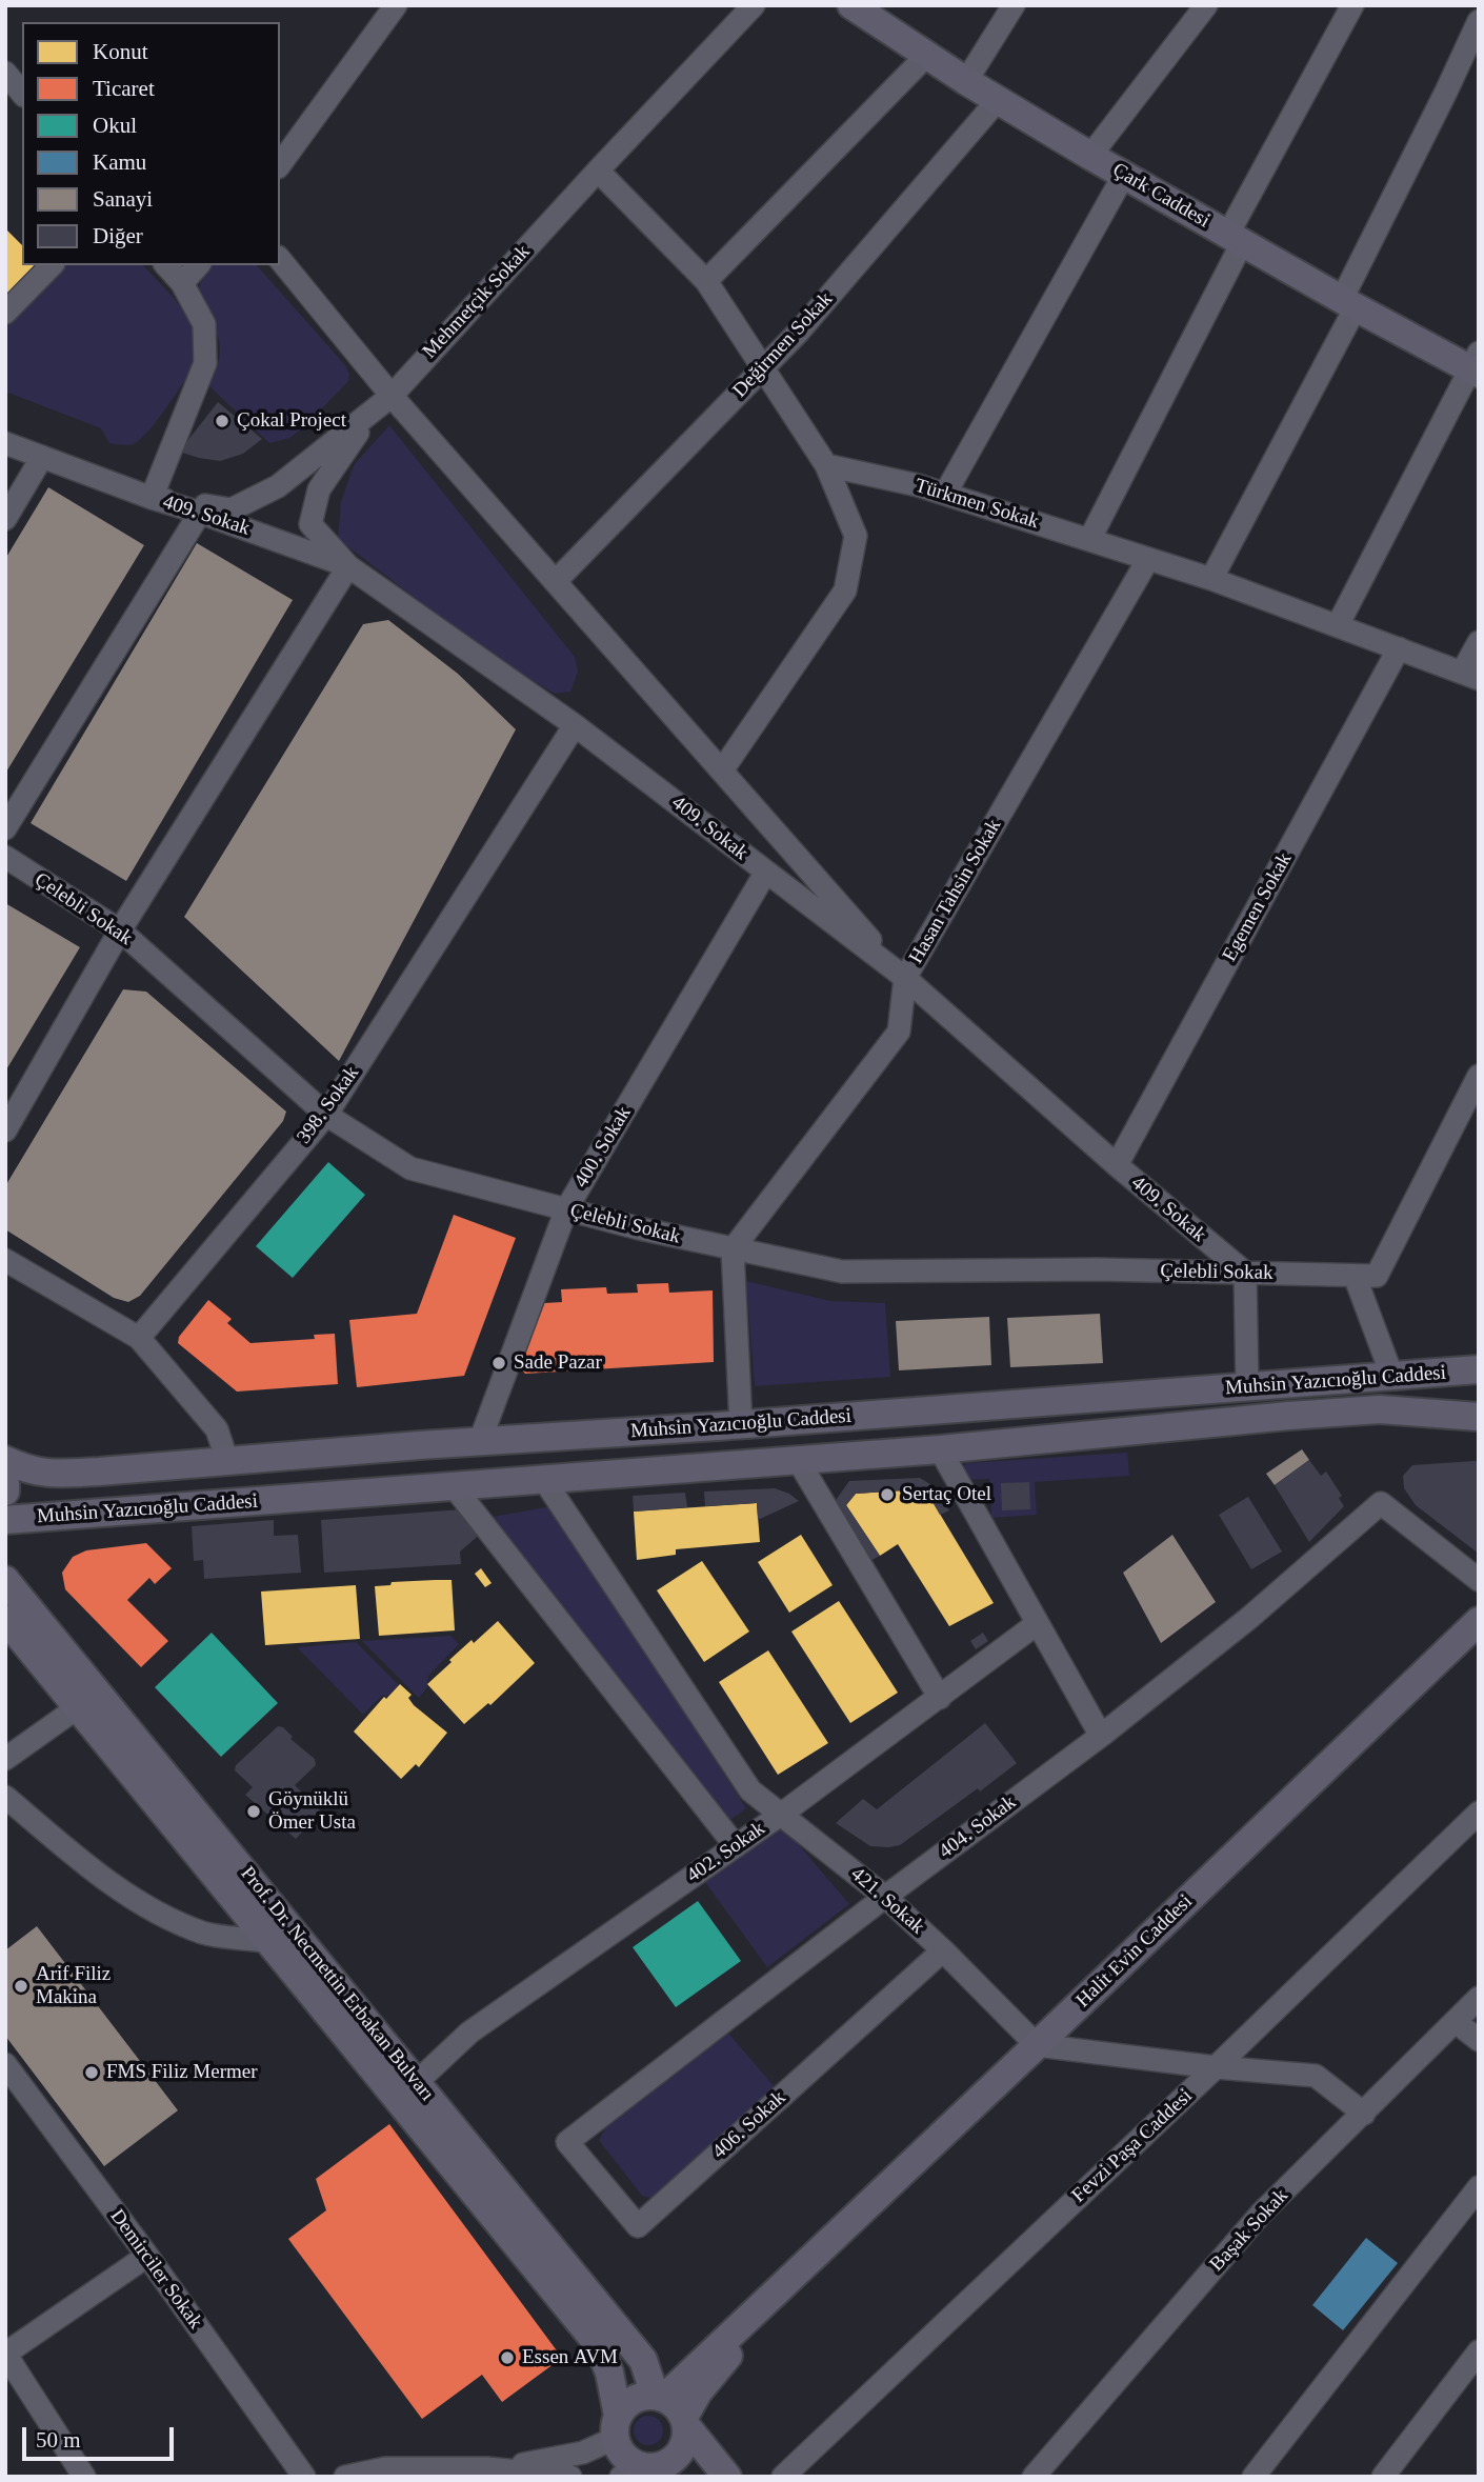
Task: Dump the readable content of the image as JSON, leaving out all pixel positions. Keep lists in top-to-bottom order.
{
  "streets": {
    "main road": [
      "Çark Caddesi",
      "Muhsin Yazıcıoğlu Caddesi",
      "Halit Evin Caddesi",
      "Prof. Dr. Necmettin Erbakan Bulvarı"
    ],
    "street": [
      "Mehmetçik Sokak",
      "Değirmen Sokak",
      "Türkmen Sokak",
      "409. Sokak",
      "Hasan Tahsin Sokak",
      "Egemen Sokak",
      "Çelebli Sokak",
      "398. Sokak",
      "400. Sokak",
      "404. Sokak",
      "402. Sokak",
      "421. Sokak",
      "406. Sokak",
      "Fevzi Paşa Caddesi",
      "Başak Sokak",
      "Demirciler Sokak"
    ]
  },
  "crossings": [
    ["Çark Caddesi", "Değirmen Sokak"],
    ["Mehmetçik Sokak", "409. Sokak"],
    ["Türkmen Sokak", "Hasan Tahsin Sokak"],
    ["Türkmen Sokak", "Egemen Sokak"],
    ["409. Sokak", "Hasan Tahsin Sokak"],
    ["409. Sokak", "Egemen Sokak"],
    ["409. Sokak", "Çelebli Sokak"],
    ["409. Sokak", "398. Sokak"],
    ["409. Sokak", "400. Sokak"],
    ["Hasan Tahsin Sokak", "Çelebli Sokak"],
    ["Çelebli Sokak", "398. Sokak"],
    ["Çelebli Sokak", "400. Sokak"],
    ["400. Sokak", "Muhsin Yazıcıoğlu Caddesi"],
    ["Muhsin Yazıcıoğlu Caddesi", "421. Sokak"],
    ["404. Sokak", "421. Sokak"],
    ["404. Sokak", "406. Sokak"],
    ["402. Sokak", "421. Sokak"],
    ["402. Sokak", "Prof. Dr. Necmettin Erbakan Bulvarı"],
    ["421. Sokak", "Halit Evin Caddesi"],
    ["421. Sokak", "406. Sokak"],
    ["Halit Evin Caddesi", "Prof. Dr. Necmettin Erbakan Bulvarı"]
  ],
  "places": [
    "Çokal Project",
    "Sade Pazar",
    "Sertaç Otel",
    "Göynüklü Ömer Usta",
    "Arif Filiz Makina",
    "FMS Filiz Mermer",
    "Essen AVM"
  ],
  "legend": [
    "Konut",
    "Ticaret",
    "Okul",
    "Kamu",
    "Sanayi",
    "Diğer"
  ],
  "scale_bar": "50 m"
}
